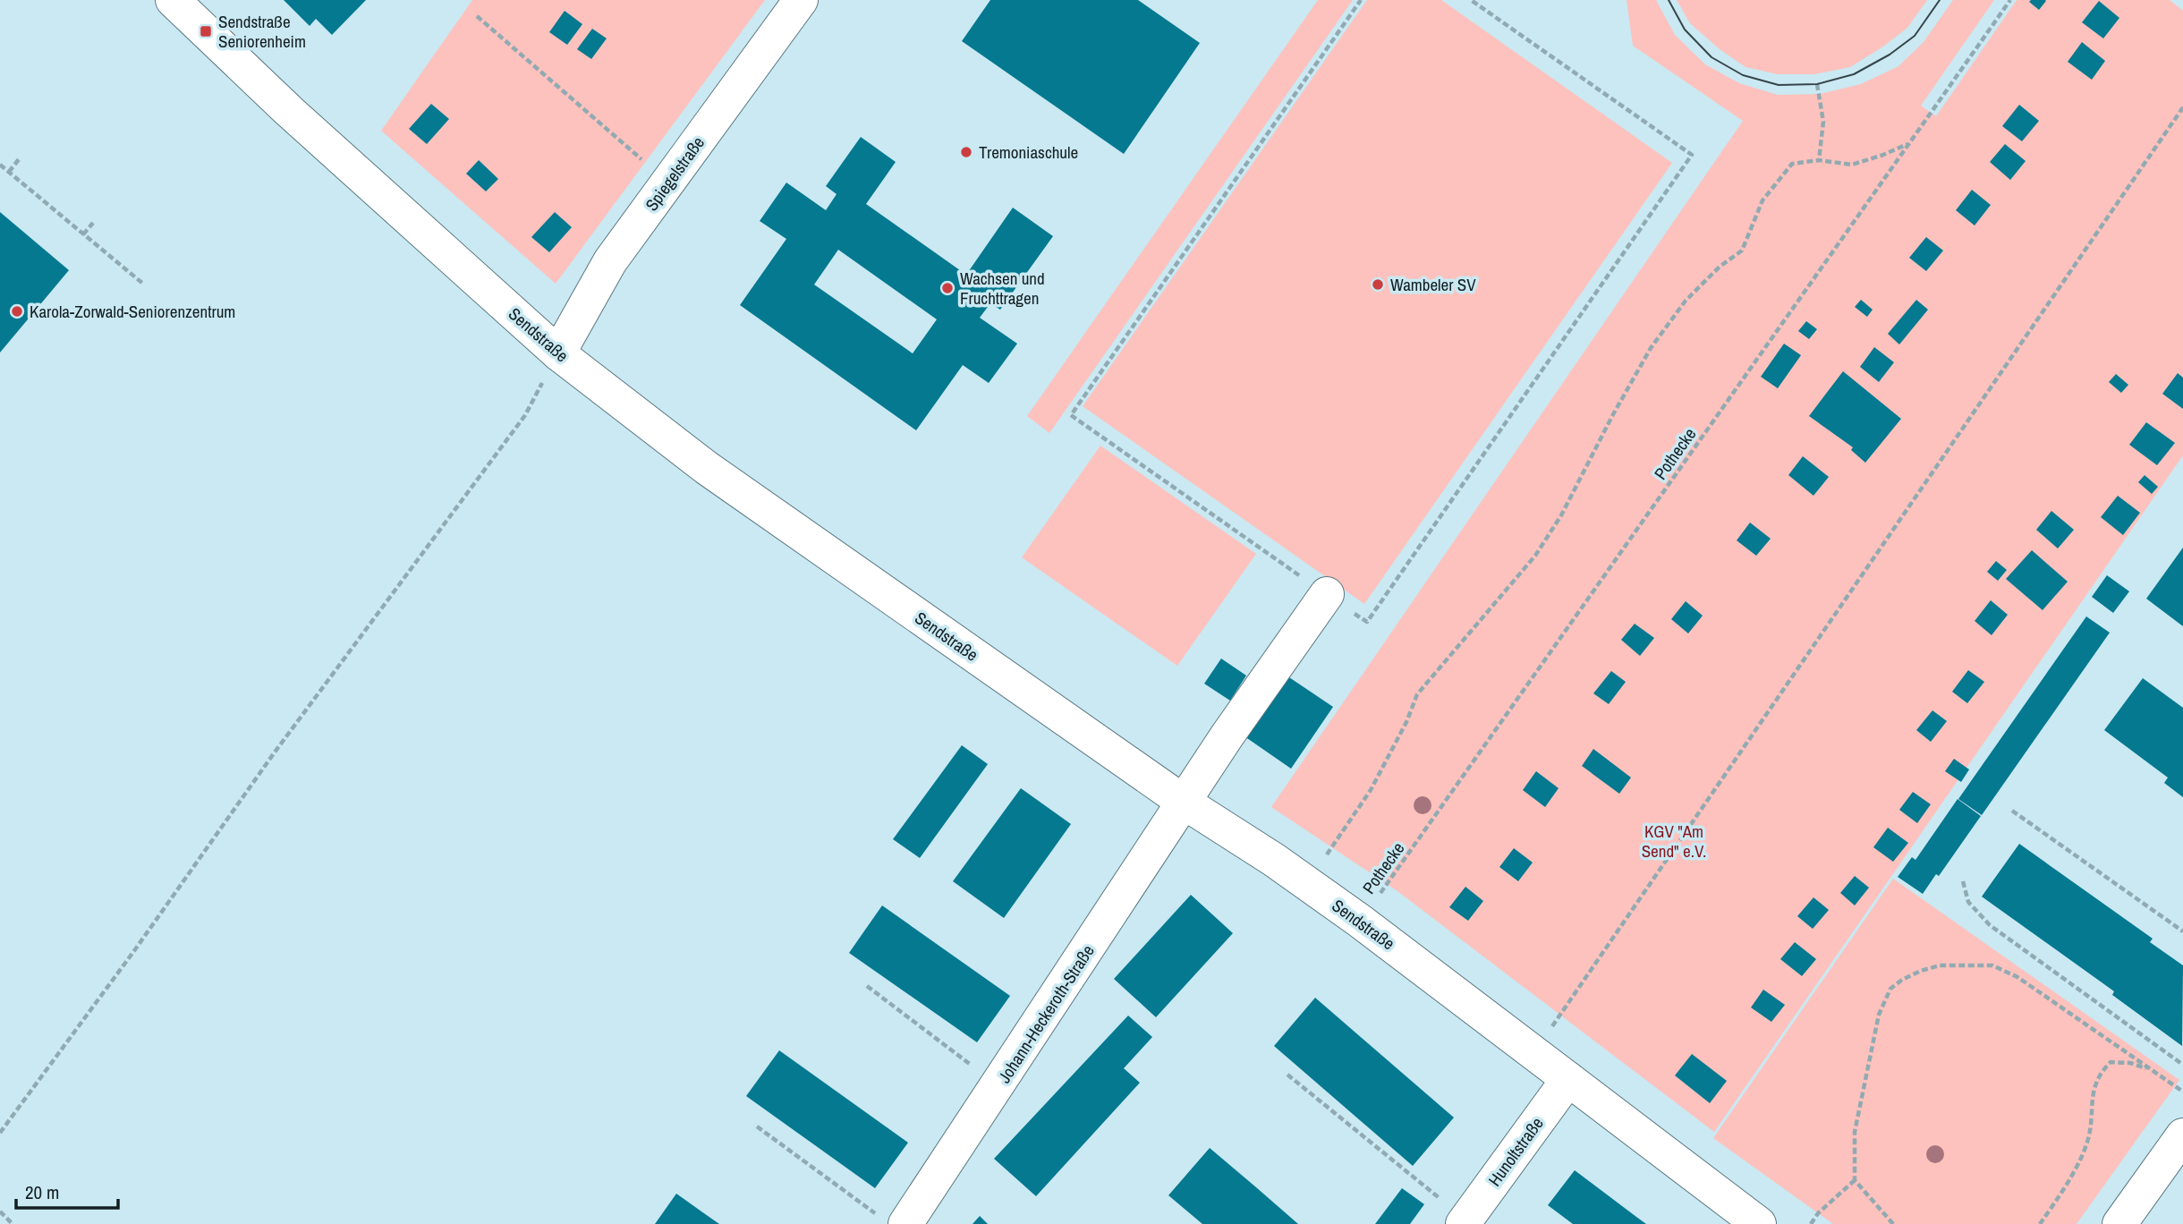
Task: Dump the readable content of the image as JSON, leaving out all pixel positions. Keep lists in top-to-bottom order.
{
  "streets": {
    "street": [
      "Spiegelstraße",
      "Sendstraße",
      "Johann-Heckeroth-Straße",
      "Hunoltstraße"
    ],
    "path": ["Pothecke"]
  },
  "crossings": [
    ["Spiegelstraße", "Sendstraße"],
    ["Sendstraße", "Pothecke"],
    ["Sendstraße", "Johann-Heckeroth-Straße"],
    ["Sendstraße", "Hunoltstraße"]
  ],
  "parks": ["KGV \"Am Send\" e.V."],
  "places": {
    "transit": ["Sendstraße Seniorenheim"],
    "other": [
      "Tremoniaschule",
      "Wambeler SV",
      "Wachsen und Fruchttragen",
      "Karola-Zorwald-Seniorenzentrum"
    ]
  },
  "scale_bar": "20 m"
}
